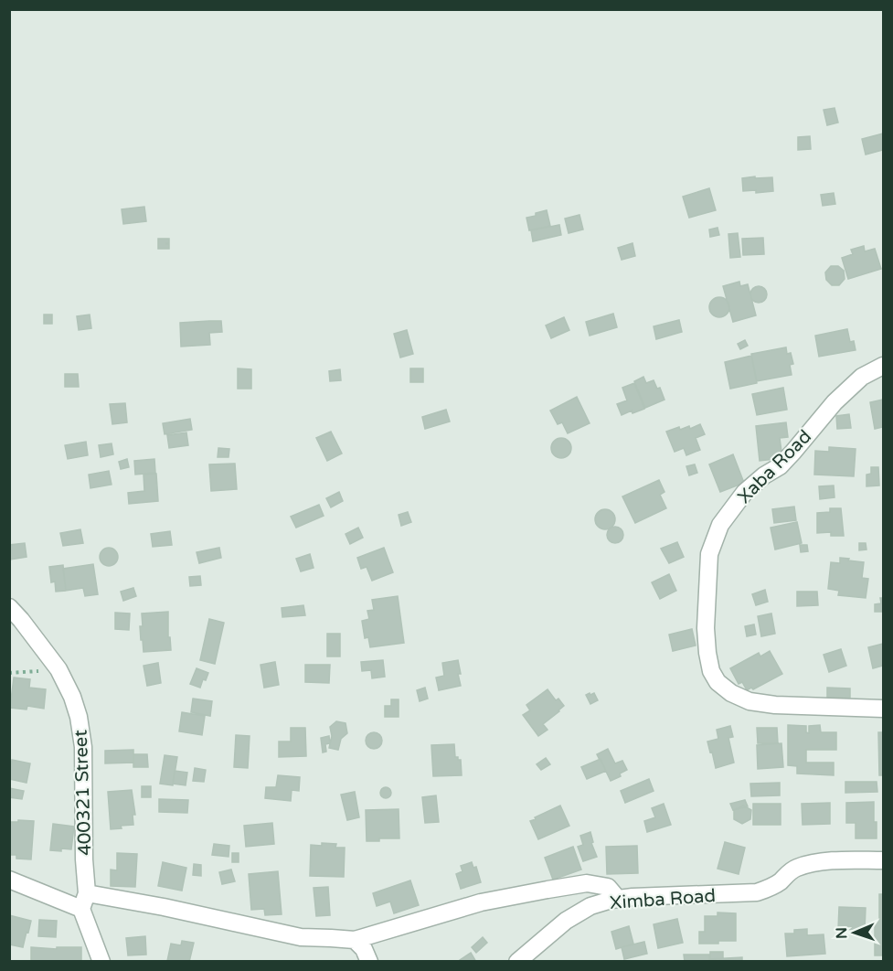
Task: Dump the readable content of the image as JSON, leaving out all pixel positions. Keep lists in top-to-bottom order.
{
  "streets": {
    "street": ["Xaba Road", "400321 Street", "Ximba Road"]
  },
  "north": "left"
}
